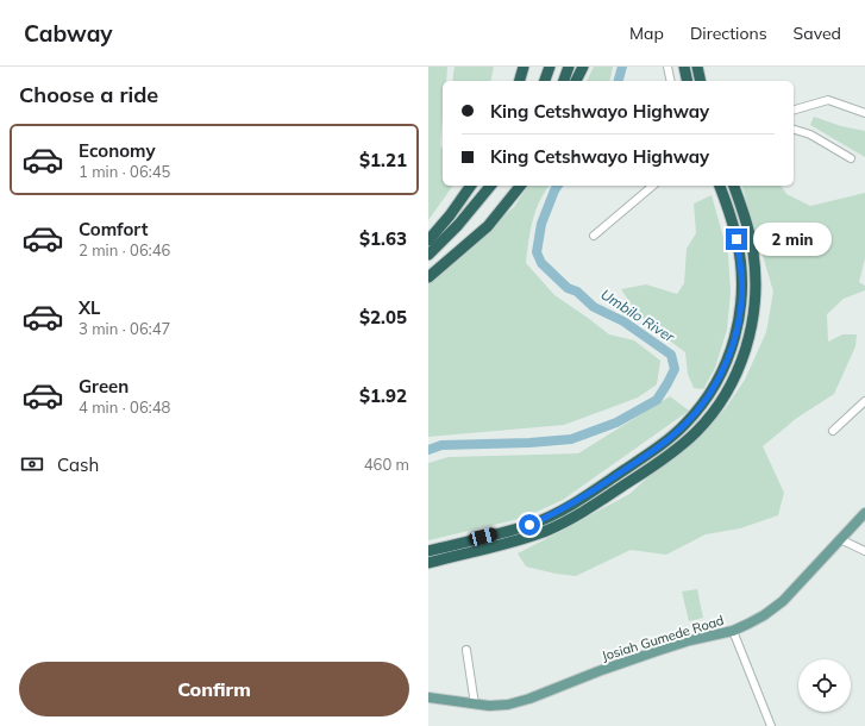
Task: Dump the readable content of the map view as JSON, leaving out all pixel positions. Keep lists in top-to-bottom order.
{
  "streets": {
    "main road": ["Josiah Gumede Road"]
  },
  "water": ["Umbilo River"],
  "page": {
    "header": "Cabway",
    "nav": ["Map", "Directions", "Saved"],
    "heading": "Choose a ride",
    "banner": ["King Cetshwayo Highway", "King Cetshwayo Highway"],
    "list": [
      {
        "name": "Economy",
        "note": "1 min · 06:45",
        "value": "$1.21"
      },
      {
        "name": "Comfort",
        "note": "2 min · 06:46",
        "value": "$1.63"
      },
      {
        "name": "XL",
        "note": "3 min · 06:47",
        "value": "$2.05"
      },
      {
        "name": "Green",
        "note": "4 min · 06:48",
        "value": "$1.92"
      }
    ],
    "bubble": "2 min",
    "pay": ["Cash", "460 m"],
    "buttons": "Confirm"
  }
}
